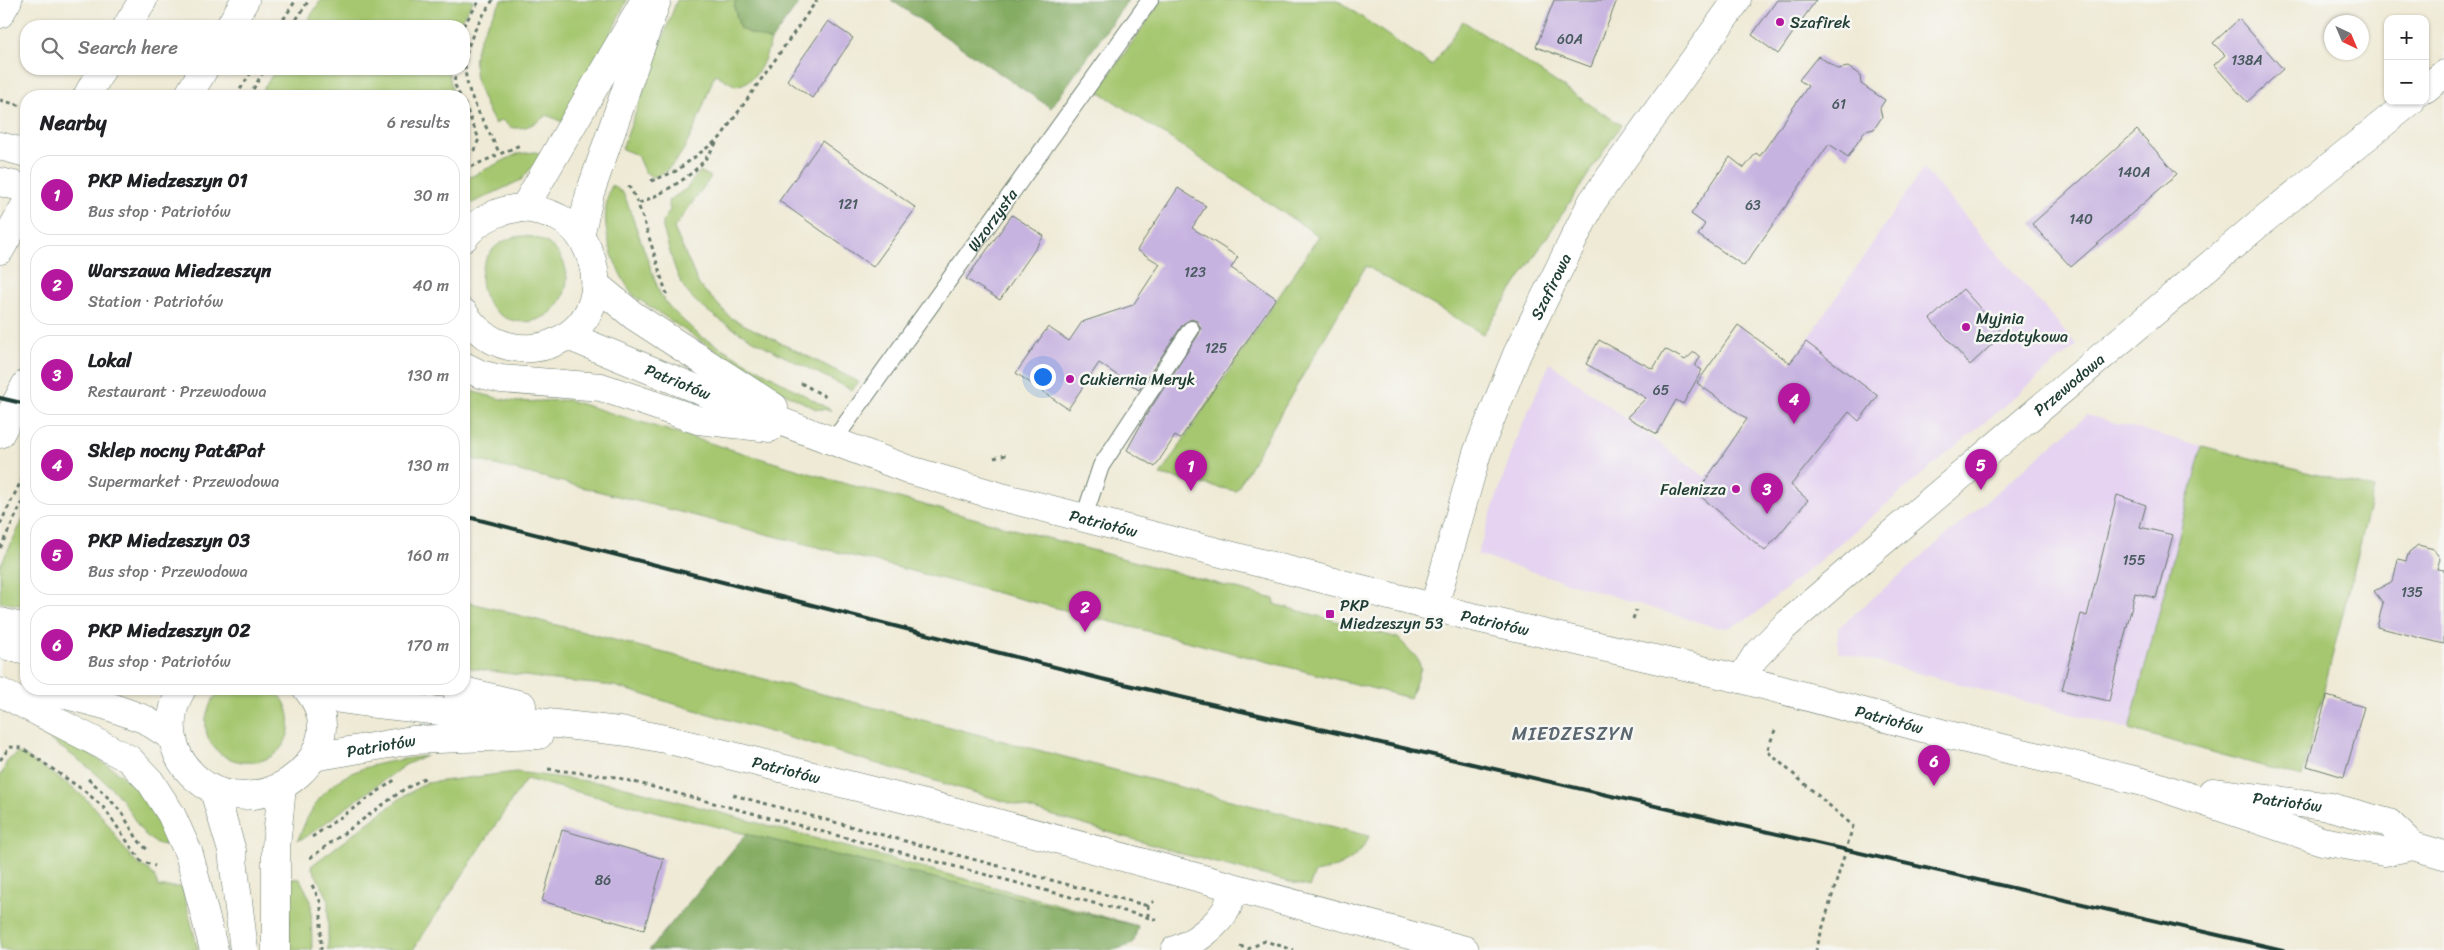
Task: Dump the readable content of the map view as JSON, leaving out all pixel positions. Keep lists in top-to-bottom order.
{
  "streets": {
    "main road": ["Szafirowa", "Patriotów", "Przewodowa"],
    "lane": ["Wzorzysta"]
  },
  "crossings": [
    ["Wzorzysta", "Patriotów"],
    ["Szafirowa", "Patriotów"],
    ["Patriotów", "Przewodowa"]
  ],
  "districts": ["MIEDZESZYN"],
  "places": {
    "other": [
      "Szafirek",
      "Myjnia bezdotykowa",
      "Cukiernia Meryk",
      "Falenizza"
    ],
    "transit": ["PKP Miedzeszyn 53"]
  },
  "house_numbers": [
    "60A",
    "138A",
    "61",
    "140A",
    "121",
    "63",
    "140",
    "123",
    "125",
    "65",
    "155",
    "135",
    "86"
  ],
  "north": "bottom right",
  "page": {
    "map_buttons": ["+", "−"],
    "search": "Search here",
    "heading": ["Nearby", "6 results"],
    "list": [
      {
        "mark": "1",
        "name": "PKP Miedzeszyn 01",
        "note": "Bus stop · Patriotów",
        "value": "30 m"
      },
      {
        "mark": "2",
        "name": "Warszawa Miedzeszyn",
        "note": "Station · Patriotów",
        "value": "40 m"
      },
      {
        "mark": "3",
        "name": "Lokal",
        "note": "Restaurant · Przewodowa",
        "value": "130 m"
      },
      {
        "mark": "4",
        "name": "Sklep nocny Pat&Pat",
        "note": "Supermarket · Przewodowa",
        "value": "130 m"
      },
      {
        "mark": "5",
        "name": "PKP Miedzeszyn 03",
        "note": "Bus stop · Przewodowa",
        "value": "160 m"
      },
      {
        "mark": "6",
        "name": "PKP Miedzeszyn 02",
        "note": "Bus stop · Patriotów",
        "value": "170 m"
      }
    ],
    "pins": [
      "4",
      "5",
      "1",
      "3",
      "2",
      "6"
    ]
  }
}
